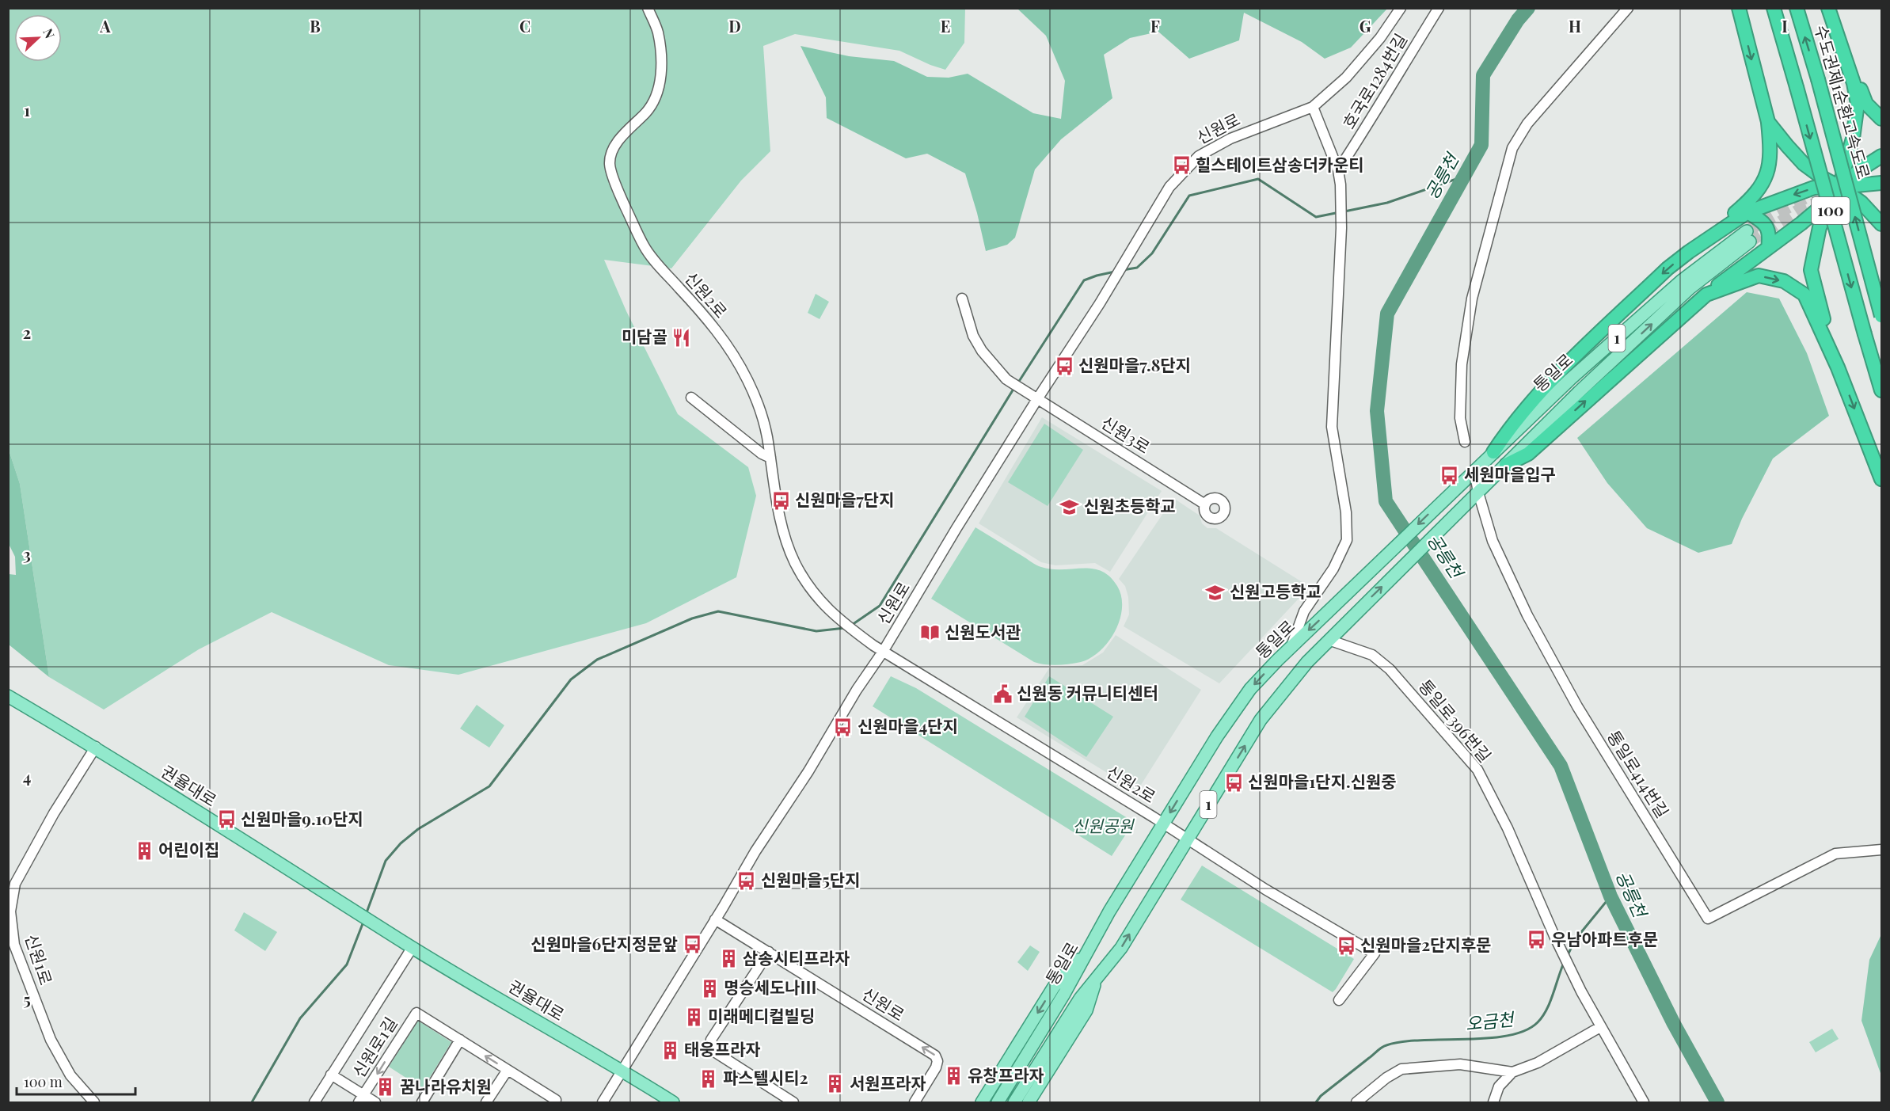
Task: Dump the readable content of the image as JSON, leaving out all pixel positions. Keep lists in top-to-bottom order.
{
  "streets": {
    "highway": ["수도권제1순환고속도로", "100"],
    "main road": ["1", "통일로", "권율대로"],
    "street": [
      "호국로1284번길",
      "신원로",
      "신원2로",
      "신원3로",
      "통일로396번길",
      "통일로414번길",
      "신원1로",
      "신원로1길"
    ]
  },
  "crossings": [
    ["호국로1284번길", "신원로"],
    ["신원로", "신원2로"],
    ["신원로", "신원3로"],
    ["신원로", "권율대로"],
    ["신원2로", "통일로"],
    ["통일로", "통일로396번길"],
    ["통일로", "통일로414번길"],
    ["권율대로", "신원1로"]
  ],
  "water": ["공릉천", "오금천"],
  "parks": ["신원공원"],
  "places": {
    "bus stop": [
      "힐스테이트삼송더카운티",
      "신원마을7.8단지",
      "세원마을입구",
      "신원마을7단지",
      "신원마을4단지",
      "신원마을1단지.신원중",
      "신원마을9.10단지",
      "신원마을5단지",
      "우남아파트후문",
      "신원마을6단지정문앞",
      "신원마을2단지후문"
    ],
    "restaurant": ["미담골"],
    "school or university": ["신원초등학교", "신원고등학교"],
    "library": ["신원도서관"],
    "public building": ["신원동 커뮤니티센터"],
    "building": [
      "어린이집",
      "삼송시티프라자",
      "명승세도나Ⅲ",
      "미래메디컬빌딩",
      "태웅프라자",
      "유창프라자",
      "파스텔시티2",
      "서원프라자",
      "꿈나라유치원"
    ]
  },
  "scale_bar": "100 m",
  "north": "top right",
  "grid": {
    "columns": [
      "A",
      "B",
      "C",
      "D",
      "E",
      "F",
      "G",
      "H",
      "I"
    ],
    "rows": [
      "1",
      "2",
      "3",
      "4",
      "5"
    ]
  }
}
